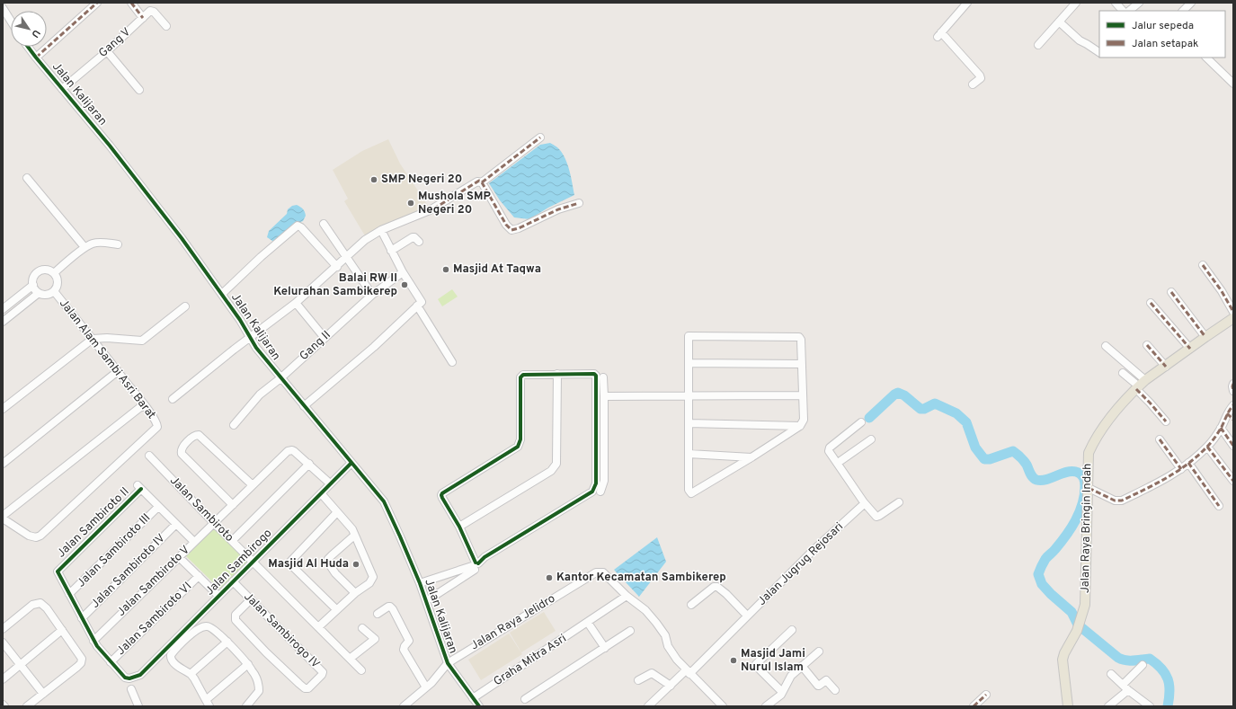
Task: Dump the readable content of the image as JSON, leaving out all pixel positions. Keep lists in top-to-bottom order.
{
  "streets": {
    "main road": ["Jalan Raya Bringin Indah"],
    "street": [
      "Gang V",
      "Jalan Kalijaran",
      "Gang II",
      "Jalan Alam Sambi Asri Barat",
      "Jalan Sambiroto",
      "Jalan Sambiroto II",
      "Jalan Sambiroto III",
      "Jalan Sambirogo",
      "Jalan Jugrug Rejosari",
      "Jalan Sambiroto IV",
      "Jalan Sambiroto V",
      "Jalan Sambiroto VI",
      "Jalan Raya Jelidro",
      "Jalan Sambirogo IV",
      "Graha Mitra Asri"
    ]
  },
  "crossings": [
    ["Gang V", "Jalan Kalijaran"],
    ["Jalan Kalijaran", "Gang II"],
    ["Jalan Kalijaran", "Jalan Sambirogo"],
    ["Jalan Kalijaran", "Jalan Raya Jelidro"],
    ["Jalan Kalijaran", "Graha Mitra Asri"],
    ["Jalan Sambiroto", "Jalan Sambirogo"],
    ["Jalan Sambiroto", "Jalan Sambiroto V"],
    ["Jalan Sambiroto II", "Jalan Sambiroto III"],
    ["Jalan Sambiroto II", "Jalan Sambiroto IV"],
    ["Jalan Sambiroto II", "Jalan Sambiroto V"],
    ["Jalan Sambirogo", "Jalan Sambiroto VI"],
    ["Jalan Sambirogo", "Jalan Sambirogo IV"],
    ["Jalan Raya Jelidro", "Graha Mitra Asri"]
  ],
  "places": [
    "SMP Negeri 20",
    "Mushola SMP Negeri 20",
    "Masjid At Taqwa",
    "Balai RW II Kelurahan Sambikerep",
    "Masjid Al Huda",
    "Kantor Kecamatan Sambikerep",
    "Masjid Jami Nurul Islam"
  ],
  "legend": ["Jalur sepeda", "Jalan setapak"],
  "north": "bottom right"
}
